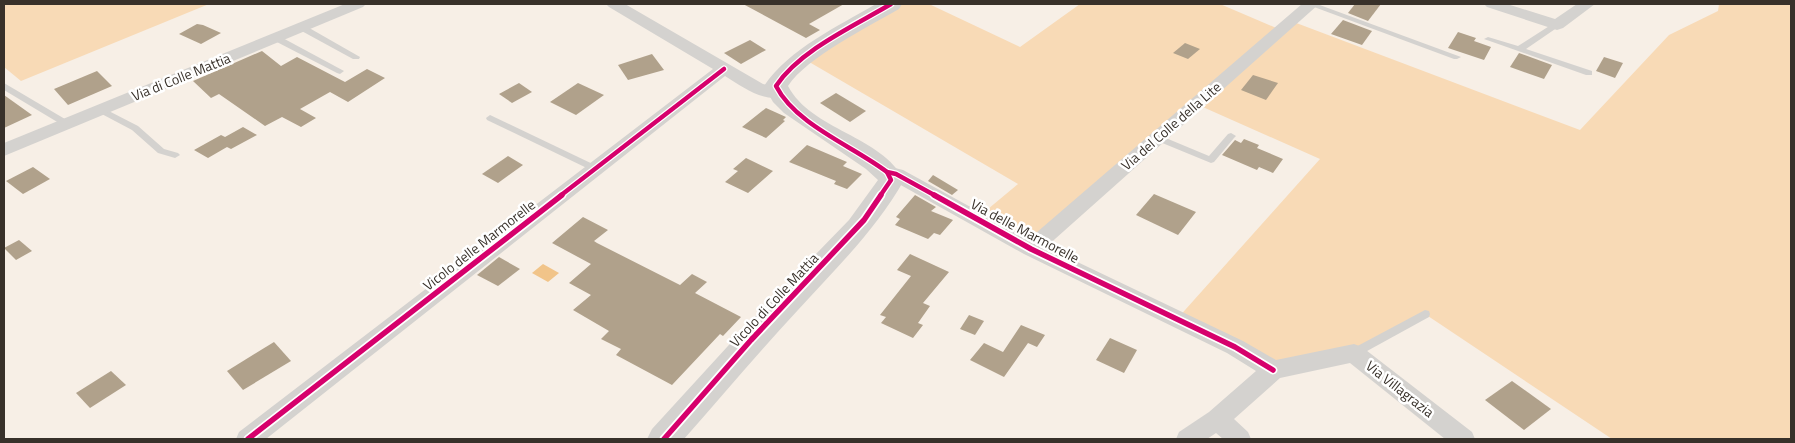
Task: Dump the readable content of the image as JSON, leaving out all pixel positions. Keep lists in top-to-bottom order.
{
  "streets": {
    "street": [
      "Via di Colle Mattia",
      "Via del Colle della Lite",
      "Via delle Marmorelle",
      "Vicolo delle Marmorelle",
      "Vicolo di Colle Mattia",
      "Via Villagrazia"
    ]
  },
  "crossings": [
    ["Via del Colle della Lite", "Via delle Marmorelle"],
    ["Via delle Marmorelle", "Vicolo delle Marmorelle"],
    ["Via delle Marmorelle", "Vicolo di Colle Mattia"],
    ["Via delle Marmorelle", "Via Villagrazia"]
  ]
}
